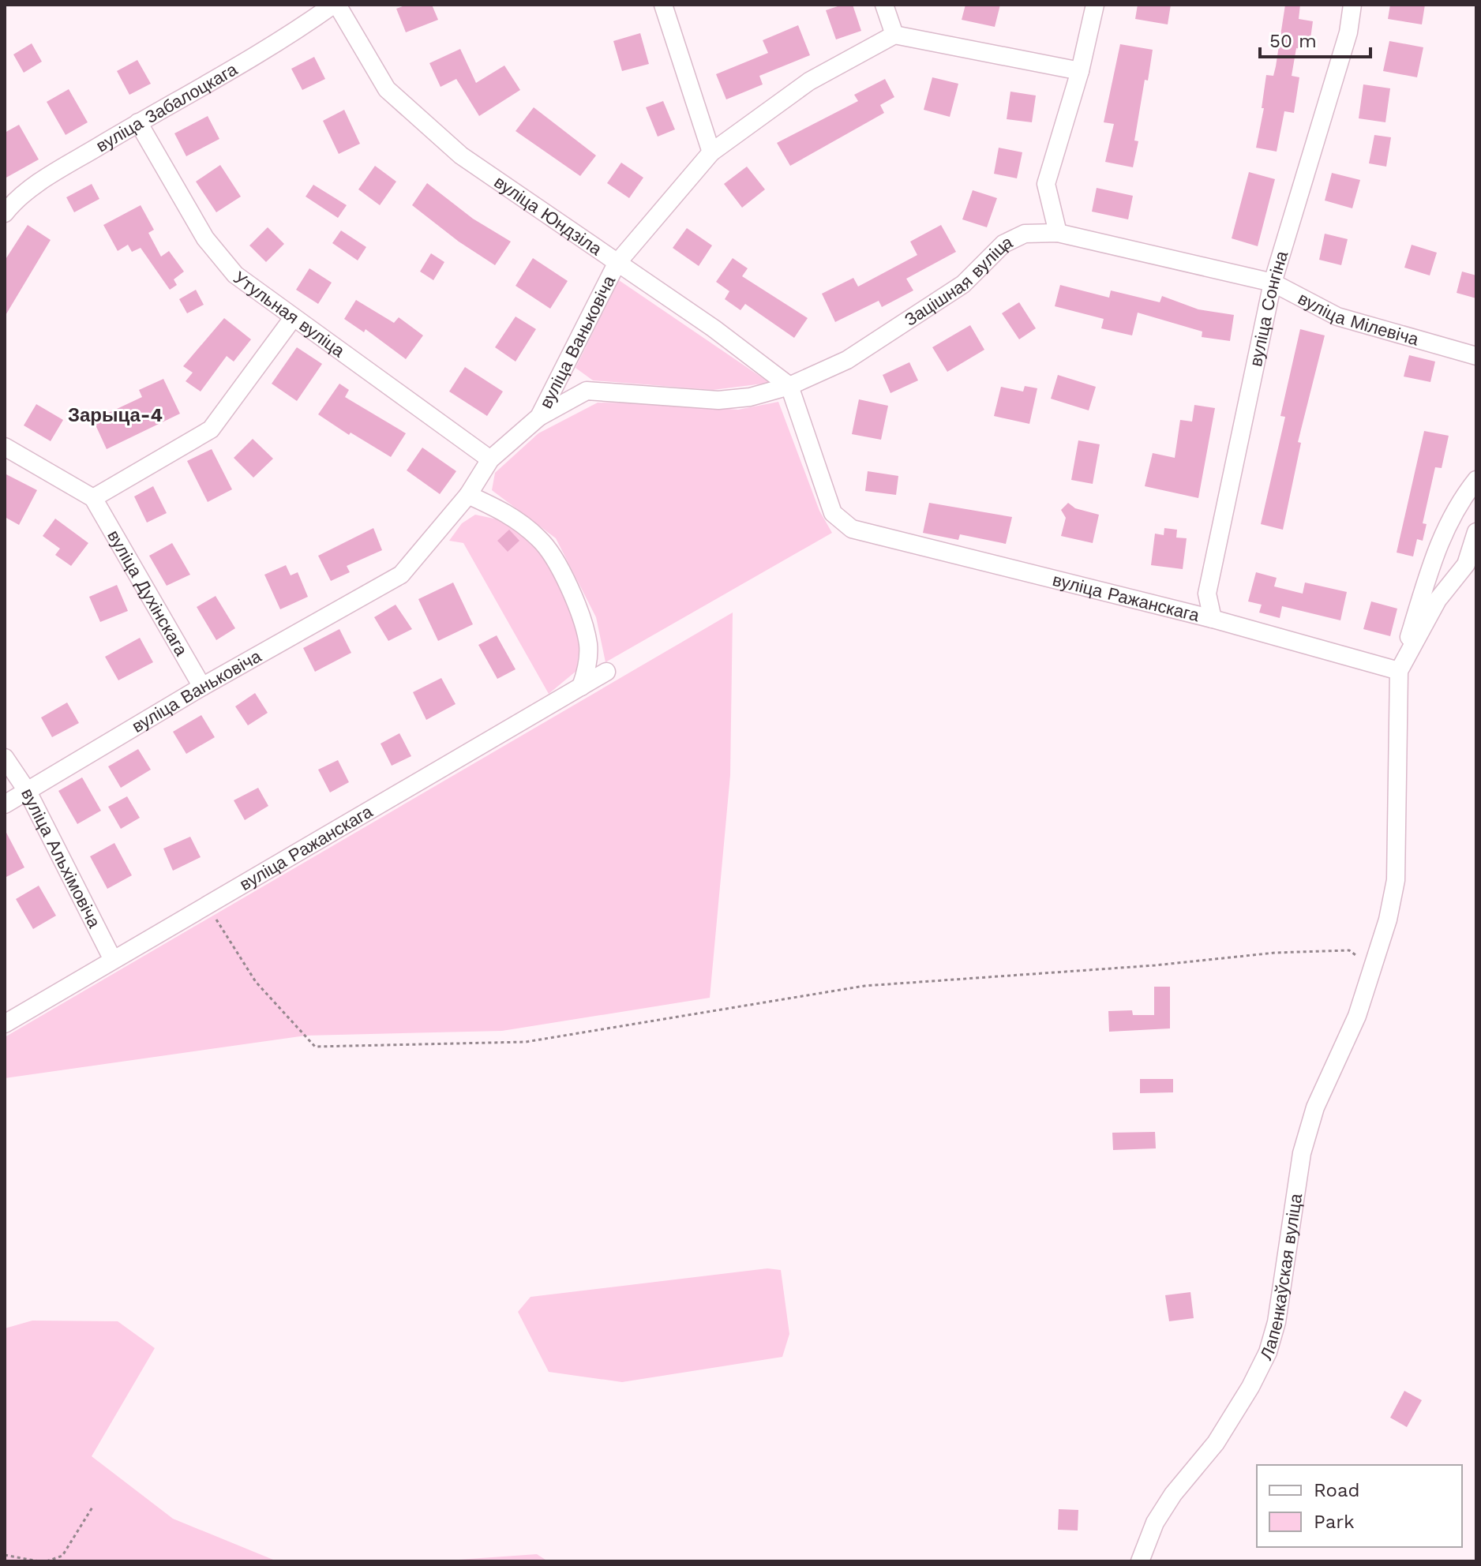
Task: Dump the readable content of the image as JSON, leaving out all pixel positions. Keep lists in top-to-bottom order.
{
  "streets": {
    "street": [
      "вуліца Забалоцкага",
      "вуліца Юндзіла",
      "Зацішная вуліца",
      "вуліца Сонгіна",
      "Утульная вуліца",
      "вуліца Мілевіча",
      "вуліца Ваньковіча",
      "вуліца Духінскага",
      "вуліца Ражанскага",
      "вуліца Альхімовіча",
      "Лапенкаўская вуліца"
    ]
  },
  "crossings": [
    ["вуліца Забалоцкага", "вуліца Юндзіла"],
    ["вуліца Забалоцкага", "Утульная вуліца"],
    ["вуліца Юндзіла", "Зацішная вуліца"],
    ["вуліца Юндзіла", "вуліца Ваньковіча"],
    ["вуліца Юндзіла", "вуліца Ражанскага"],
    ["Зацішная вуліца", "вуліца Мілевіча"],
    ["Зацішная вуліца", "вуліца Ваньковіча"],
    ["Зацішная вуліца", "вуліца Ражанскага"],
    ["вуліца Сонгіна", "вуліца Мілевіча"],
    ["вуліца Сонгіна", "вуліца Ражанскага"],
    ["Утульная вуліца", "вуліца Ваньковіча"],
    ["вуліца Ваньковіча", "вуліца Духінскага"],
    ["вуліца Ваньковіча", "вуліца Альхімовіча"],
    ["вуліца Ражанскага", "вуліца Альхімовіча"],
    ["вуліца Ражанскага", "Лапенкаўская вуліца"]
  ],
  "districts": ["Зарыца-4"],
  "legend": ["Road", "Park"],
  "scale_bar": "50 m"
}
